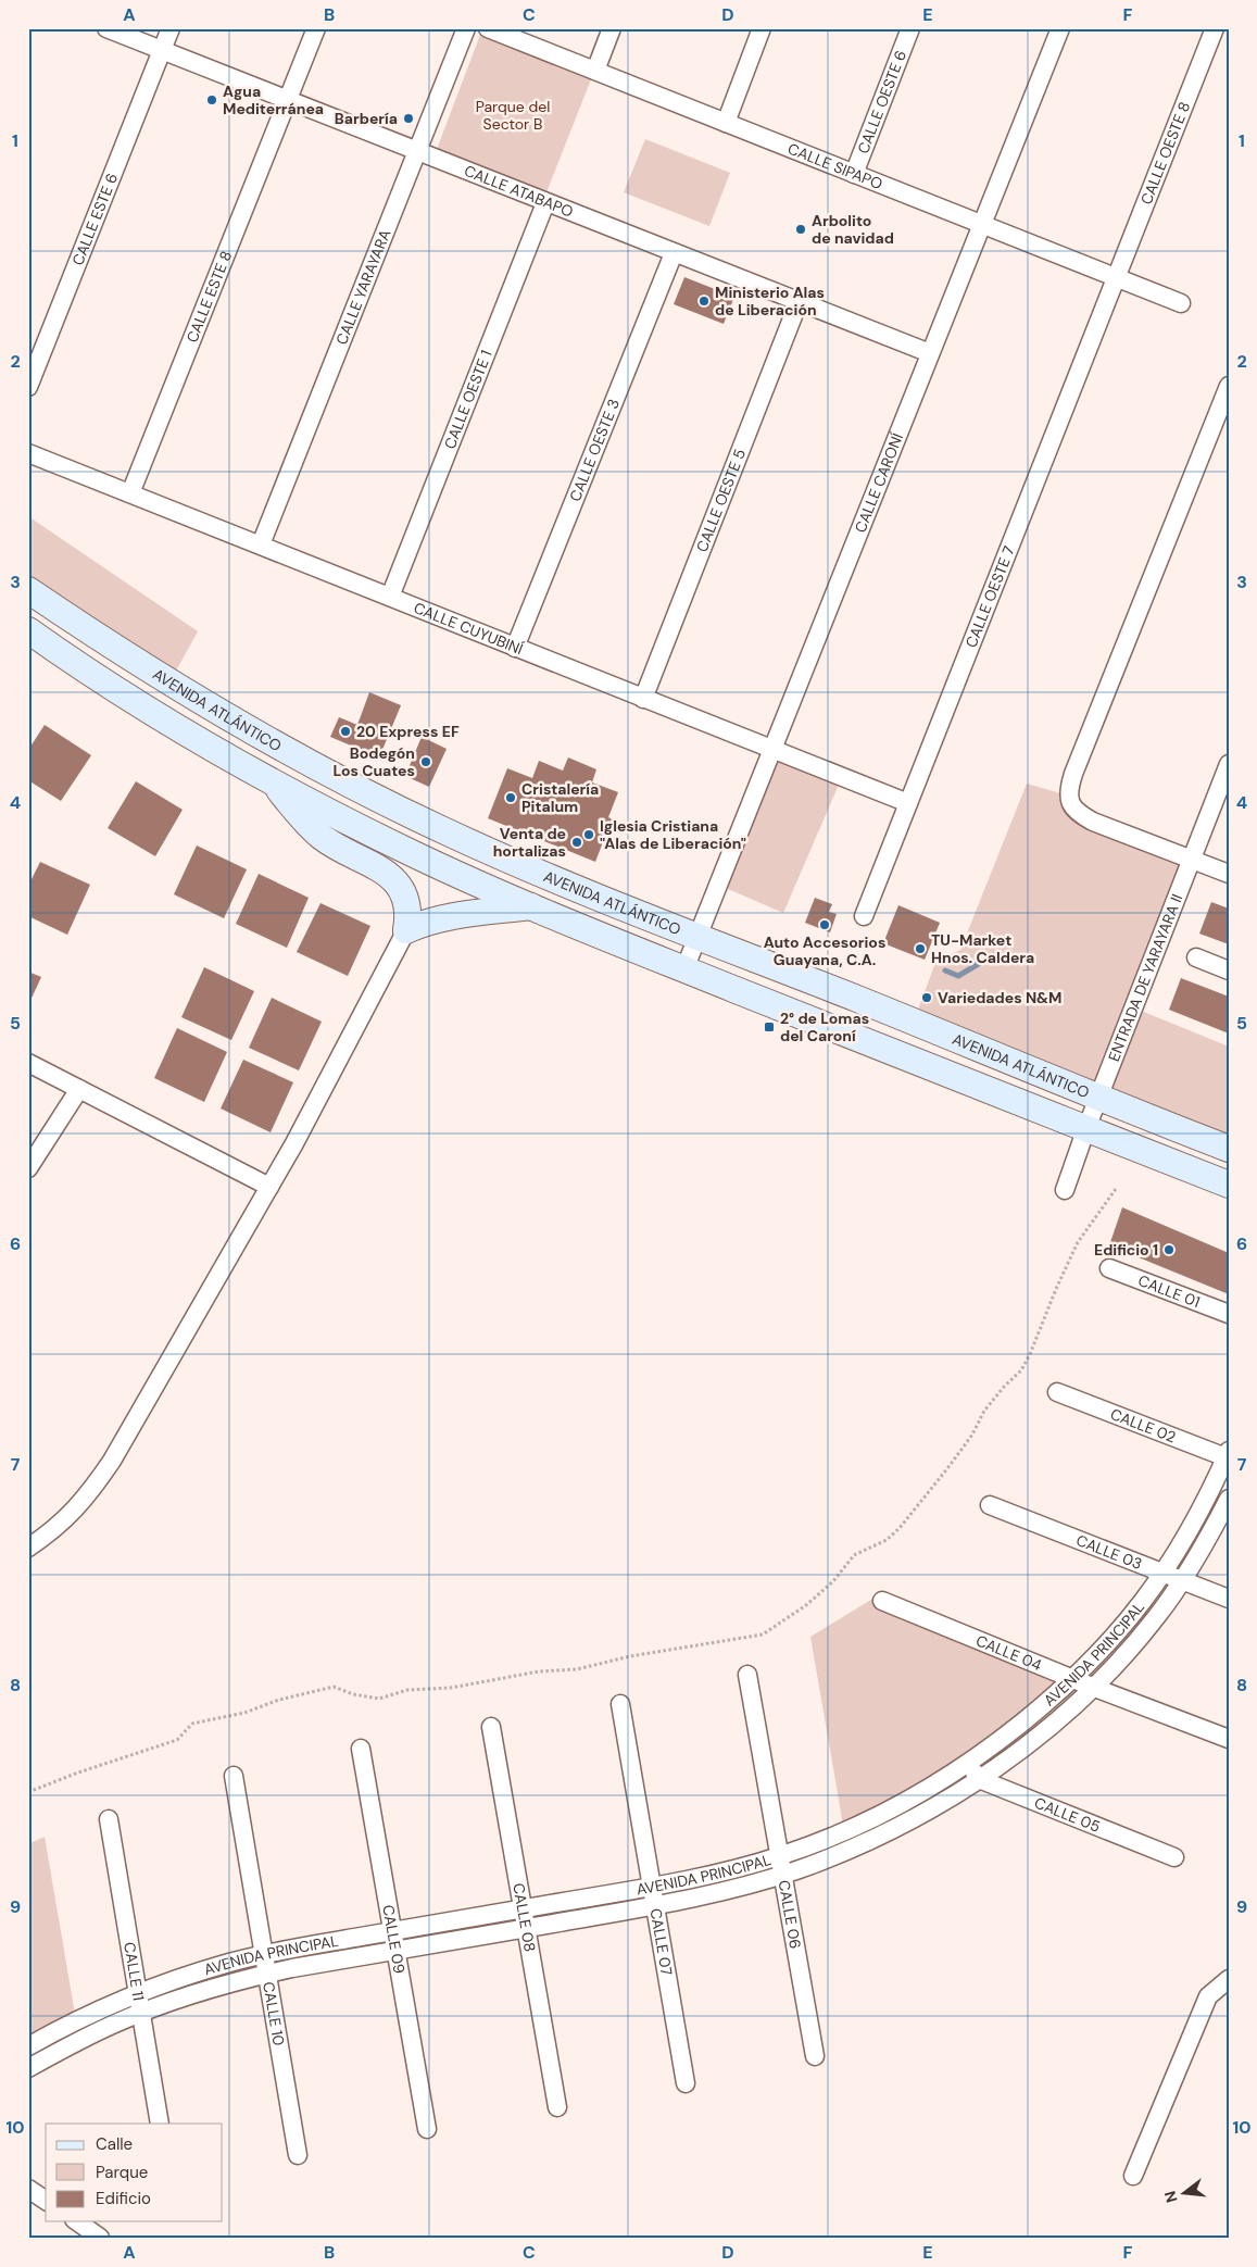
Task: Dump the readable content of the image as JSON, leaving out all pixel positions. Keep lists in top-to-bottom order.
{
  "streets": {
    "main road": ["AVENIDA ATLÁNTICO"],
    "street": [
      "CALLE OESTE 6",
      "CALLE OESTE 8",
      "CALLE SIPAPO",
      "CALLE ATABAPO",
      "CALLE ESTE 6",
      "CALLE YARAYARA",
      "CALLE ESTE 8",
      "CALLE OESTE 1",
      "CALLE OESTE 3",
      "CALLE CARONÍ",
      "CALLE OESTE 5",
      "CALLE OESTE 7",
      "CALLE CUYUBINÍ",
      "ENTRADA DE YARAYARA II",
      "CALLE 01",
      "CALLE 02",
      "CALLE 03",
      "CALLE 04",
      "AVENIDA PRINCIPAL",
      "CALLE 05",
      "CALLE 06",
      "CALLE 08",
      "CALLE 09",
      "CALLE 07",
      "CALLE 11",
      "CALLE 10"
    ]
  },
  "crossings": [
    ["CALLE OESTE 6", "CALLE SIPAPO"],
    ["CALLE OESTE 8", "CALLE SIPAPO"],
    ["CALLE OESTE 8", "CALLE OESTE 7"],
    ["CALLE SIPAPO", "CALLE CARONÍ"],
    ["CALLE SIPAPO", "CALLE OESTE 7"],
    ["CALLE ATABAPO", "CALLE ESTE 6"],
    ["CALLE ATABAPO", "CALLE YARAYARA"],
    ["CALLE ATABAPO", "CALLE ESTE 8"],
    ["CALLE ATABAPO", "CALLE OESTE 1"],
    ["CALLE ATABAPO", "CALLE OESTE 3"],
    ["CALLE ATABAPO", "CALLE CARONÍ"],
    ["CALLE ATABAPO", "CALLE OESTE 5"],
    ["CALLE YARAYARA", "CALLE CUYUBINÍ"],
    ["CALLE ESTE 8", "CALLE CUYUBINÍ"],
    ["CALLE OESTE 1", "CALLE CUYUBINÍ"],
    ["CALLE OESTE 3", "CALLE CUYUBINÍ"],
    ["CALLE CARONÍ", "CALLE CUYUBINÍ"],
    ["CALLE CARONÍ", "AVENIDA ATLÁNTICO"],
    ["CALLE OESTE 5", "CALLE CUYUBINÍ"],
    ["CALLE OESTE 7", "CALLE CUYUBINÍ"],
    ["AVENIDA ATLÁNTICO", "ENTRADA DE YARAYARA II"],
    ["CALLE 02", "AVENIDA PRINCIPAL"],
    ["CALLE 03", "AVENIDA PRINCIPAL"],
    ["CALLE 04", "AVENIDA PRINCIPAL"],
    ["AVENIDA PRINCIPAL", "CALLE 05"],
    ["AVENIDA PRINCIPAL", "CALLE 06"],
    ["AVENIDA PRINCIPAL", "CALLE 08"],
    ["AVENIDA PRINCIPAL", "CALLE 09"],
    ["AVENIDA PRINCIPAL", "CALLE 07"],
    ["AVENIDA PRINCIPAL", "CALLE 11"],
    ["AVENIDA PRINCIPAL", "CALLE 10"]
  ],
  "parks": ["Parque del Sector B"],
  "places": {
    "other": [
      "Agua Mediterránea",
      "Barbería",
      "Arbolito de navidad",
      "Ministerio Alas de Liberación",
      "20 Express EF",
      "Bodegón Los Cuates",
      "Cristalería Pitalum",
      "Iglesia Cristiana \"Alas de Liberación\"",
      "Venta de hortalizas",
      "Auto Accesorios Guayana, C.A.",
      "TU-Market Hnos. Caldera",
      "Variedades N&M",
      "Edificio 1"
    ],
    "transit": ["2° de Lomas del Caroní"]
  },
  "legend": ["Calle", "Parque", "Edificio"],
  "north": "left",
  "grid": {
    "columns": [
      "A",
      "B",
      "C",
      "D",
      "E",
      "F"
    ],
    "rows": [
      "1",
      "2",
      "3",
      "4",
      "5",
      "6",
      "7",
      "8",
      "9",
      "10"
    ]
  }
}
